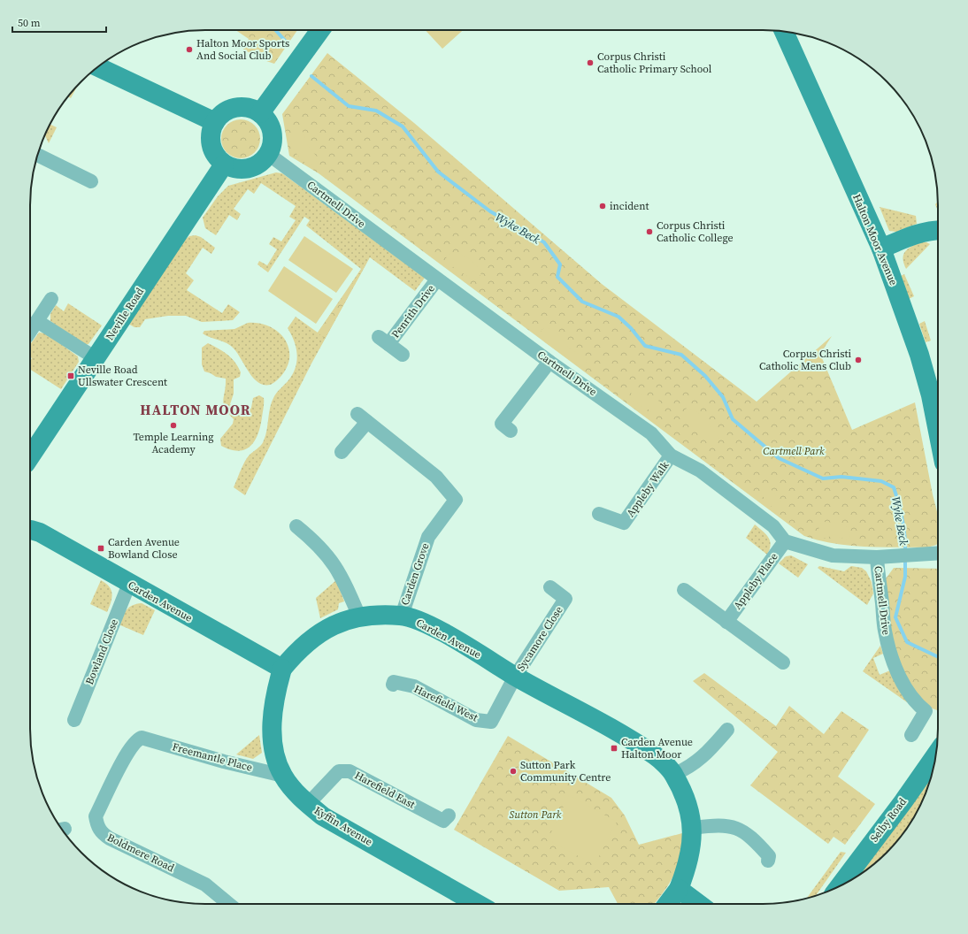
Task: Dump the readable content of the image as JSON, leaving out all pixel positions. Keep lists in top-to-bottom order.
{
  "streets": {
    "street": [
      "Cartmell Drive",
      "Halton Moor Avenue",
      "Penrith Drive",
      "Neville Road",
      "Appleby Walk",
      "Carden Grove",
      "Appleby Place",
      "Carden Avenue",
      "Sycamore Close",
      "Bowland Close",
      "Harefield West",
      "Freemantle Place",
      "Harefield East",
      "Selby Road",
      "Kyffin Avenue",
      "Boldmere Road"
    ]
  },
  "crossings": [
    ["Cartmell Drive", "Penrith Drive"],
    ["Cartmell Drive", "Neville Road"],
    ["Cartmell Drive", "Appleby Walk"],
    ["Cartmell Drive", "Appleby Place"],
    ["Carden Grove", "Carden Avenue"],
    ["Carden Avenue", "Sycamore Close"],
    ["Carden Avenue", "Bowland Close"],
    ["Carden Avenue", "Harefield West"],
    ["Carden Avenue", "Kyffin Avenue"],
    ["Sycamore Close", "Harefield West"],
    ["Freemantle Place", "Kyffin Avenue"],
    ["Freemantle Place", "Boldmere Road"],
    ["Harefield East", "Kyffin Avenue"]
  ],
  "districts": ["HALTON MOOR"],
  "water": ["Wyke Beck"],
  "parks": ["Cartmell Park", "Sutton Park"],
  "places": {
    "other": [
      "Halton Moor Sports And Social Club",
      "Corpus Christi Catholic Primary School",
      "incident",
      "Corpus Christi Catholic College",
      "Corpus Christi Catholic Mens Club",
      "Temple Learning Academy",
      "Sutton Park Community Centre"
    ],
    "transit": ["Neville Road Ullswater Crescent", "Carden Avenue Bowland Close", "Carden Avenue Halton Moor"]
  },
  "scale_bar": "50 m"
}
